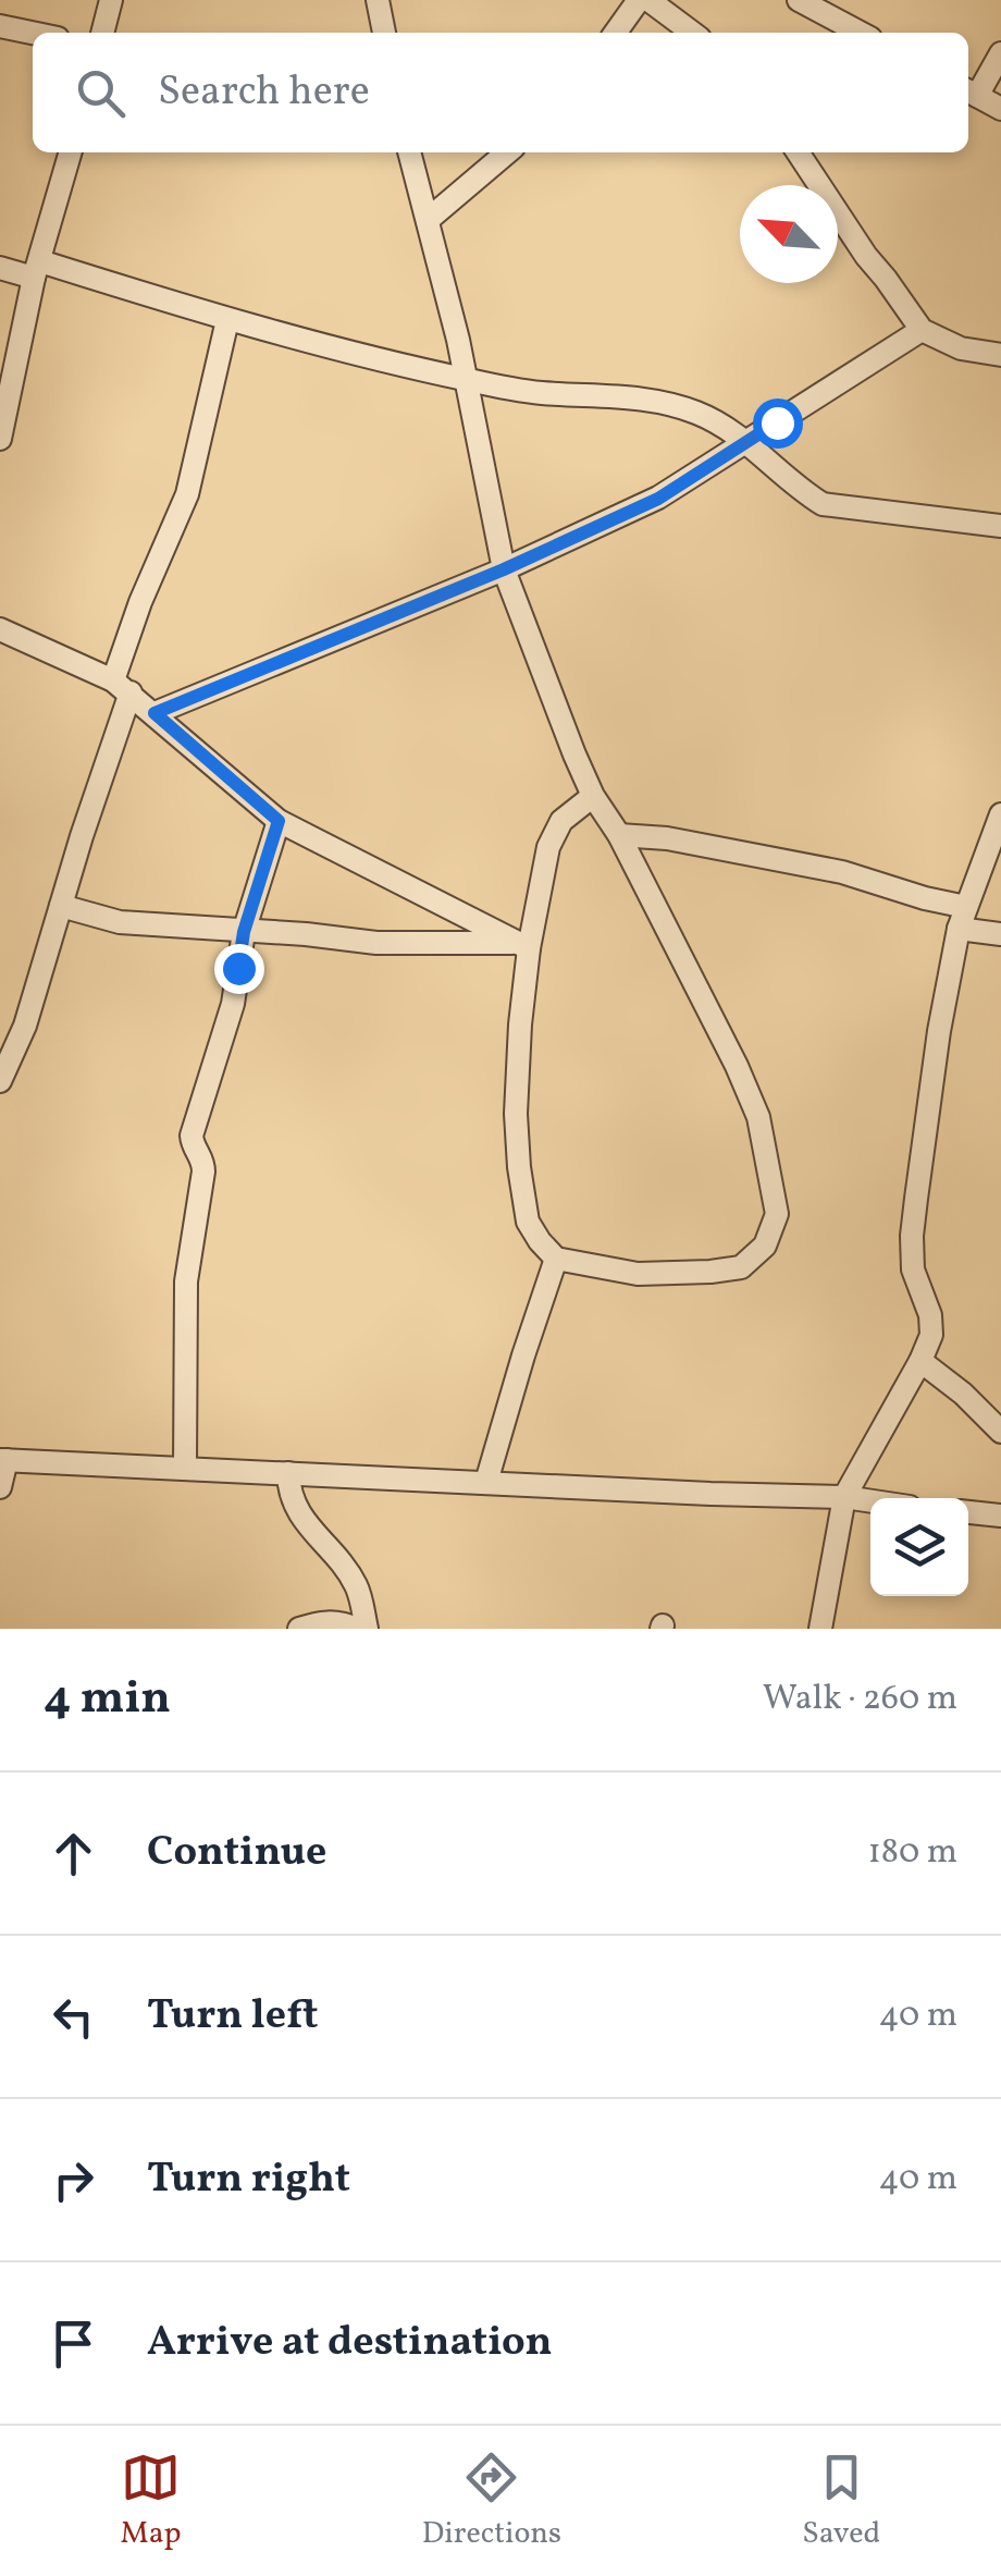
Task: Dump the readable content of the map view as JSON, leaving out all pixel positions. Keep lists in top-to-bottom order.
{
  "north": "top left",
  "page": {
    "search": "Search here",
    "heading": ["4 min", "Walk · 260 m"],
    "list": [
      ["Continue", "180 m"],
      ["Turn left", "40 m"],
      ["Turn right", "40 m"],
      "Arrive at destination"
    ],
    "nav": ["Map", "Directions", "Saved"]
  }
}
